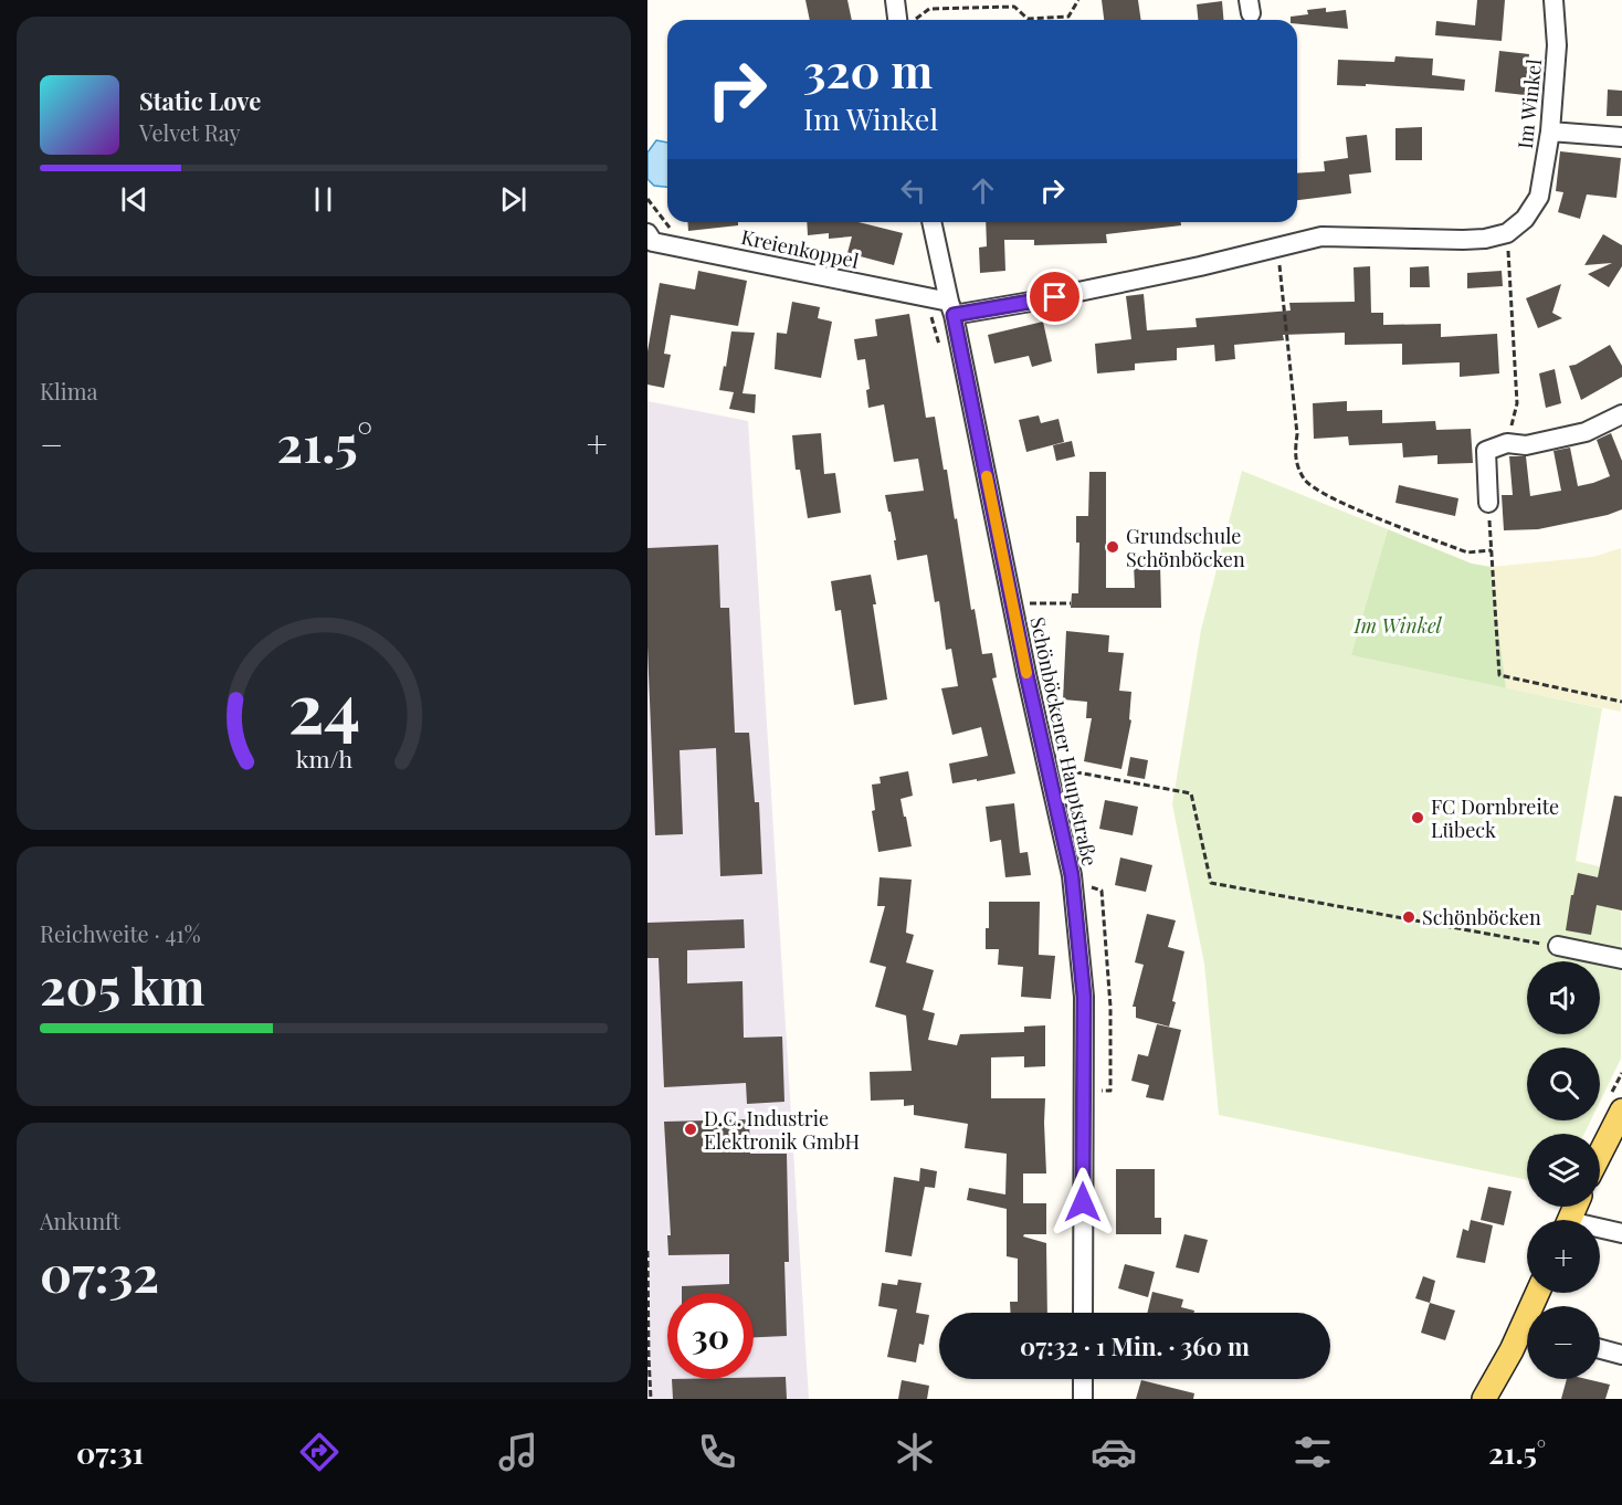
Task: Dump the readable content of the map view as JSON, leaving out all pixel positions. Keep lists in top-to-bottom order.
{
  "streets": {
    "street": ["Im Winkel", "Kreienkoppel", "Schönböckener Hauptstraße"]
  },
  "crossings": [
    ["Kreienkoppel", "Schönböckener Hauptstraße"]
  ],
  "parks": ["Im Winkel"],
  "places": [
    "Grundschule Schönböcken",
    "FC Dornbreite Lübeck",
    "Schönböcken",
    "D.C. Industrie Elektronik GmbH"
  ],
  "page": {
    "turn": ["320 m", "Im Winkel"],
    "song": ["Static Love", "Velvet Ray"],
    "tile": [
      "Klima",
      ["Reichweite · 41%", "205 km"],
      ["Ankunft", "07:32"]
    ],
    "heat": ["−", "21.5°", "+"],
    "map_buttons": ["+", "−"],
    "limit": "30",
    "trip": "07:32 · 1 Min. · 360 m",
    "tabs": ["07:31", "21.5°"],
    "gauge": ["24", "km/h"]
  }
}
